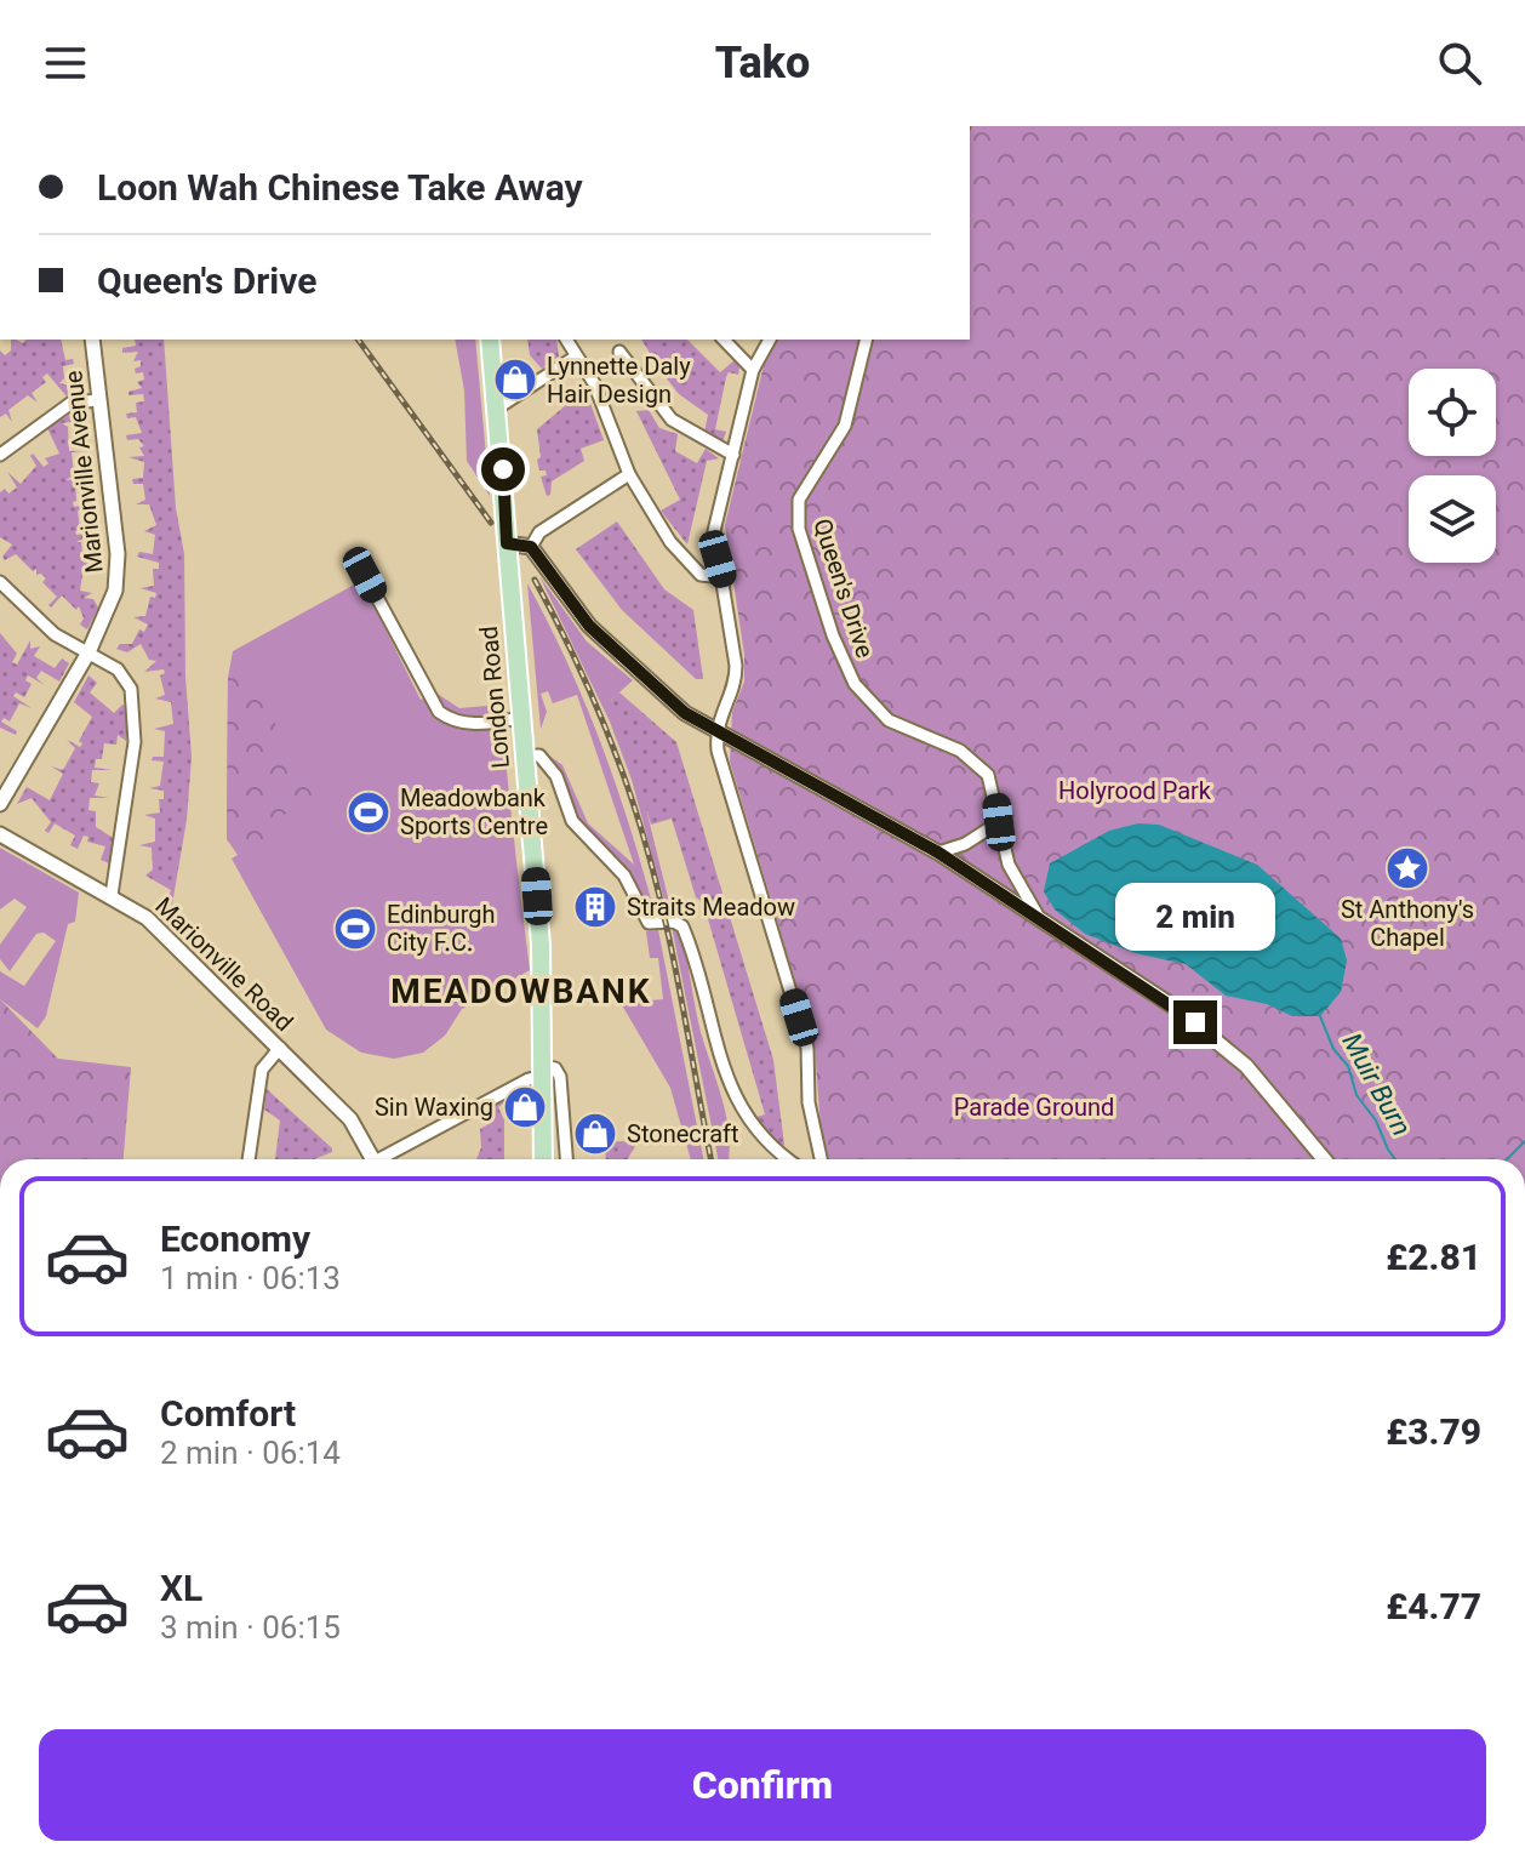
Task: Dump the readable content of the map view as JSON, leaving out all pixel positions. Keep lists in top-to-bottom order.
{
  "streets": {
    "main road": ["London Road"],
    "street": ["Marionville Avenue", "Queen's Drive", "Marionville Road"]
  },
  "districts": ["MEADOWBANK"],
  "water": ["Muir Burn"],
  "parks": ["Holyrood Park", "Parade Ground"],
  "places": {
    "shop": ["Lynnette Daly Hair Design", "Sin Waxing", "Stonecraft"],
    "sports": ["Meadowbank Sports Centre", "Edinburgh City F.C."],
    "place": ["St Anthony's Chapel"],
    "building": ["Straits Meadow"]
  },
  "page": {
    "header": "Tako",
    "banner": ["Loon Wah Chinese Take Away", "Queen's Drive"],
    "bubble": "2 min",
    "list": [
      {
        "name": "Economy",
        "note": "1 min · 06:13",
        "value": "£2.81"
      },
      {
        "name": "Comfort",
        "note": "2 min · 06:14",
        "value": "£3.79"
      },
      {
        "name": "XL",
        "note": "3 min · 06:15",
        "value": "£4.77"
      }
    ],
    "buttons": "Confirm"
  }
}
